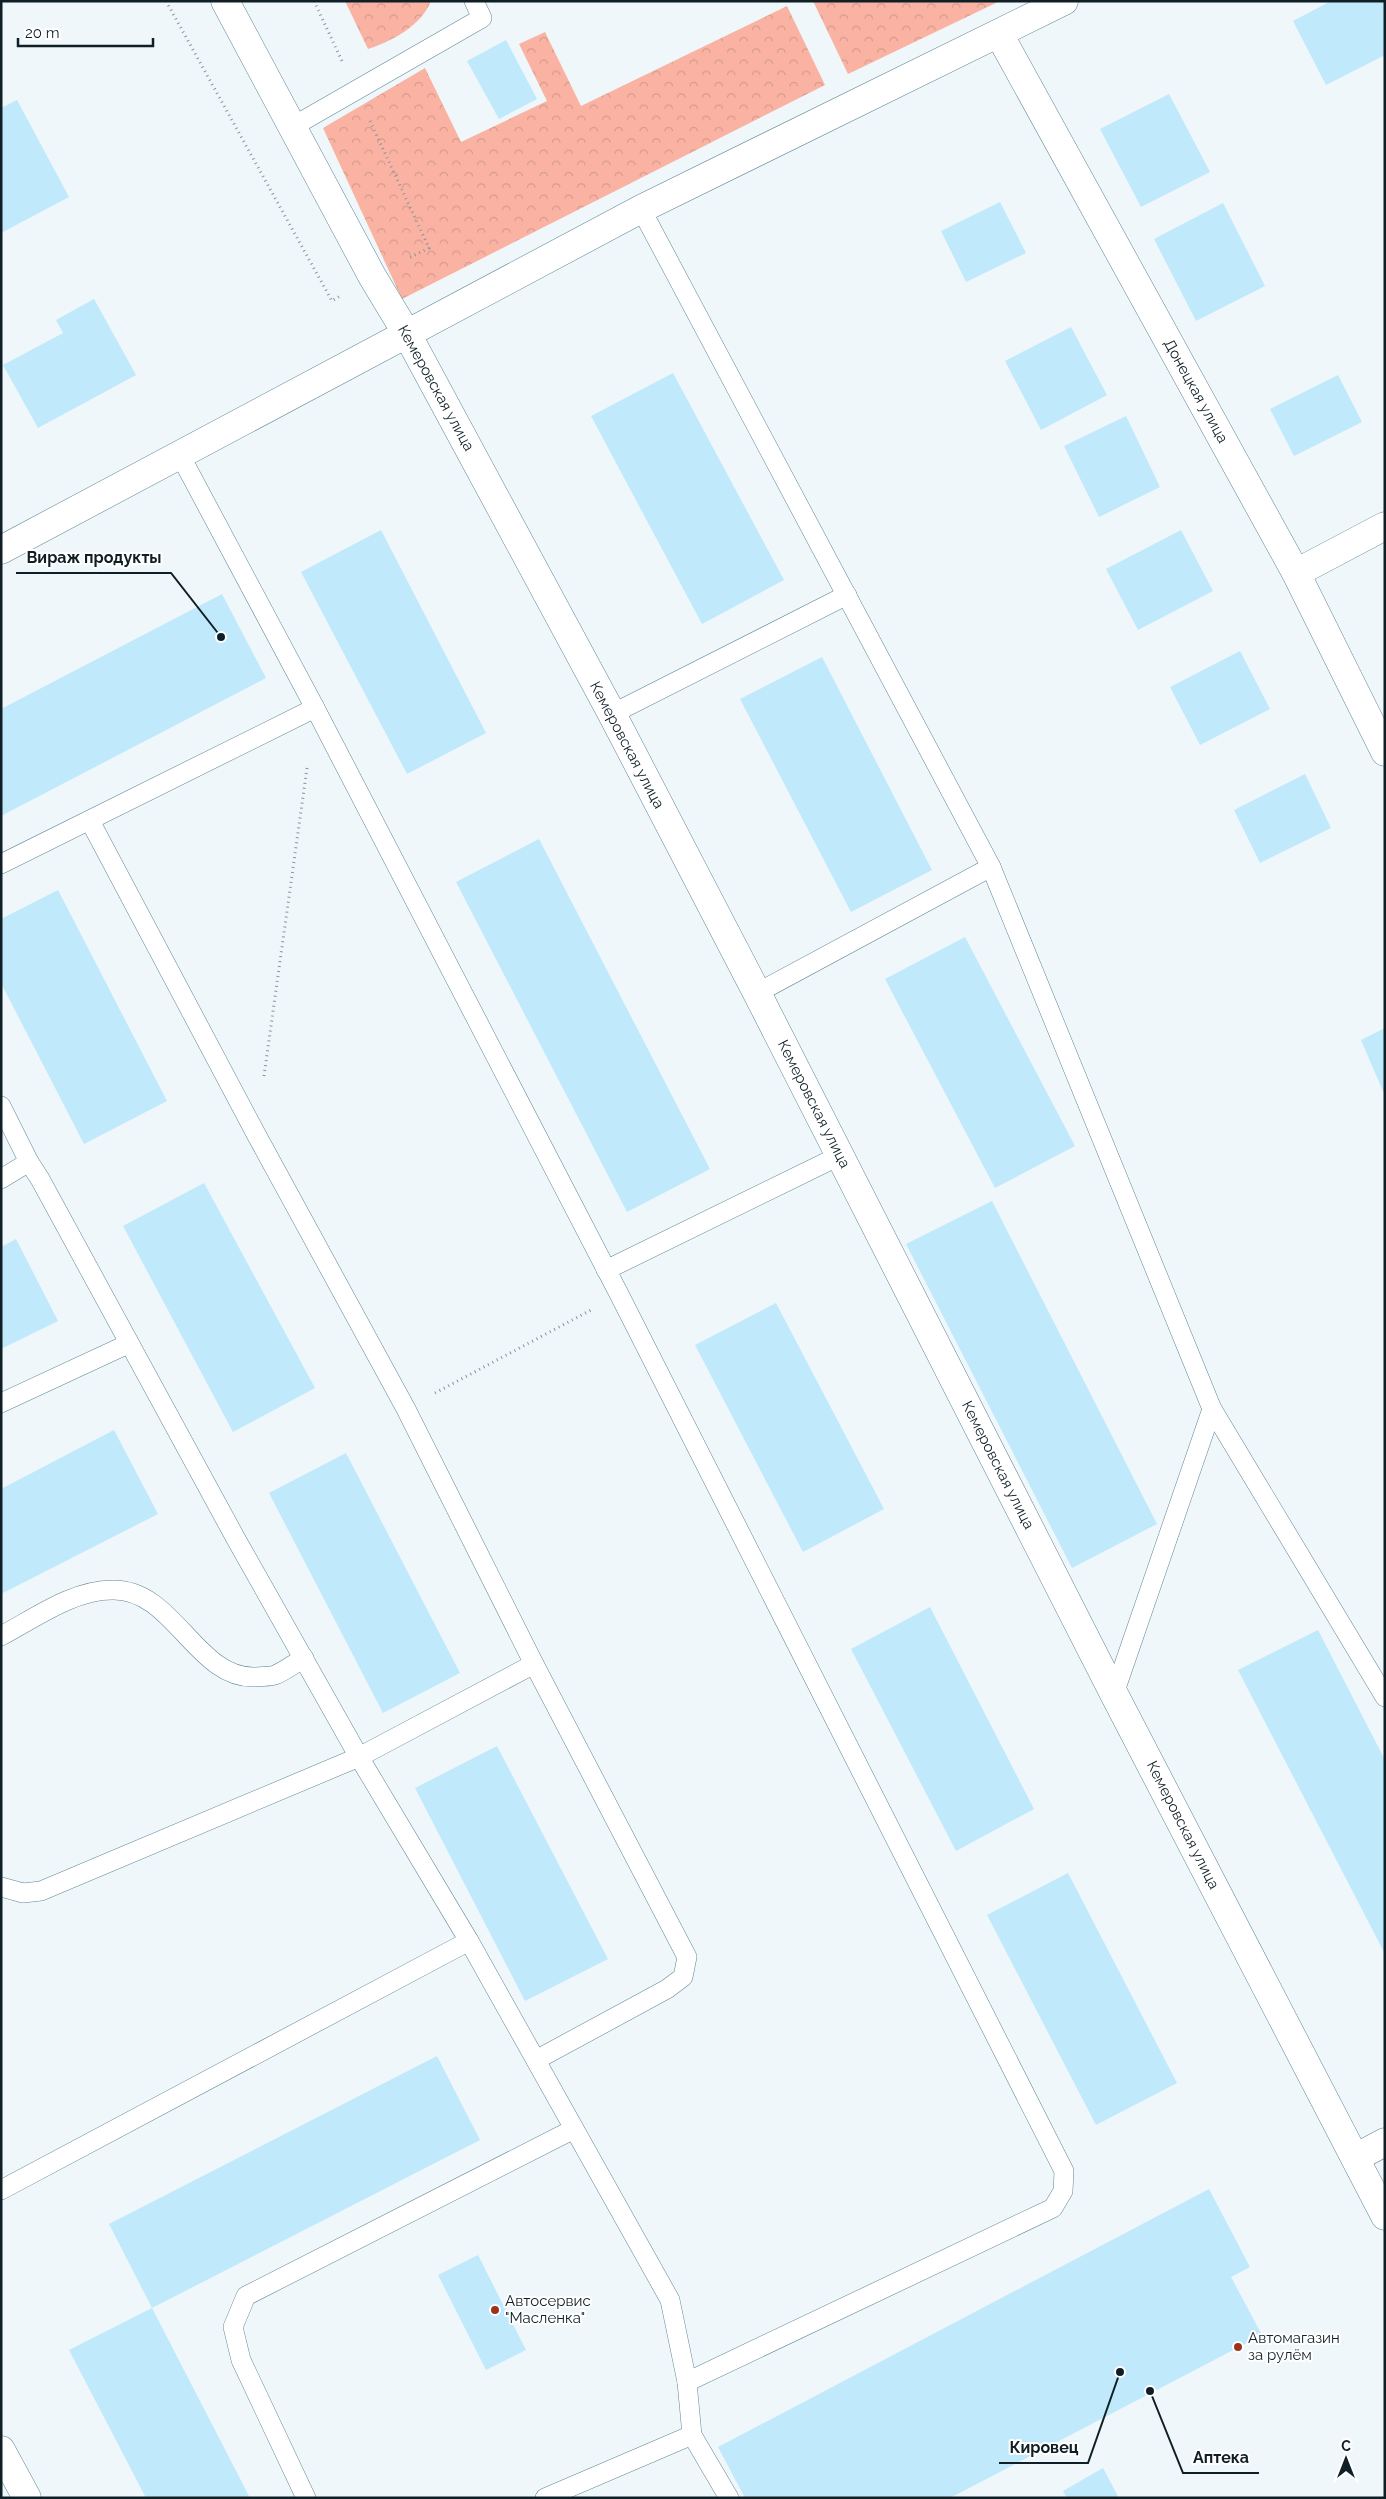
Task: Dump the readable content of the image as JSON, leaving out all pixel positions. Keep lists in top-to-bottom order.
{
  "streets": {
    "street": ["Кемеровская улица", "Донецкая улица"]
  },
  "places": [
    "Вираж продукты",
    "Автосервис \"Масленка\"",
    "Автомагазин за рулём",
    "Кировец",
    "Аптека"
  ],
  "scale_bar": "20 m",
  "north": "top"
}
